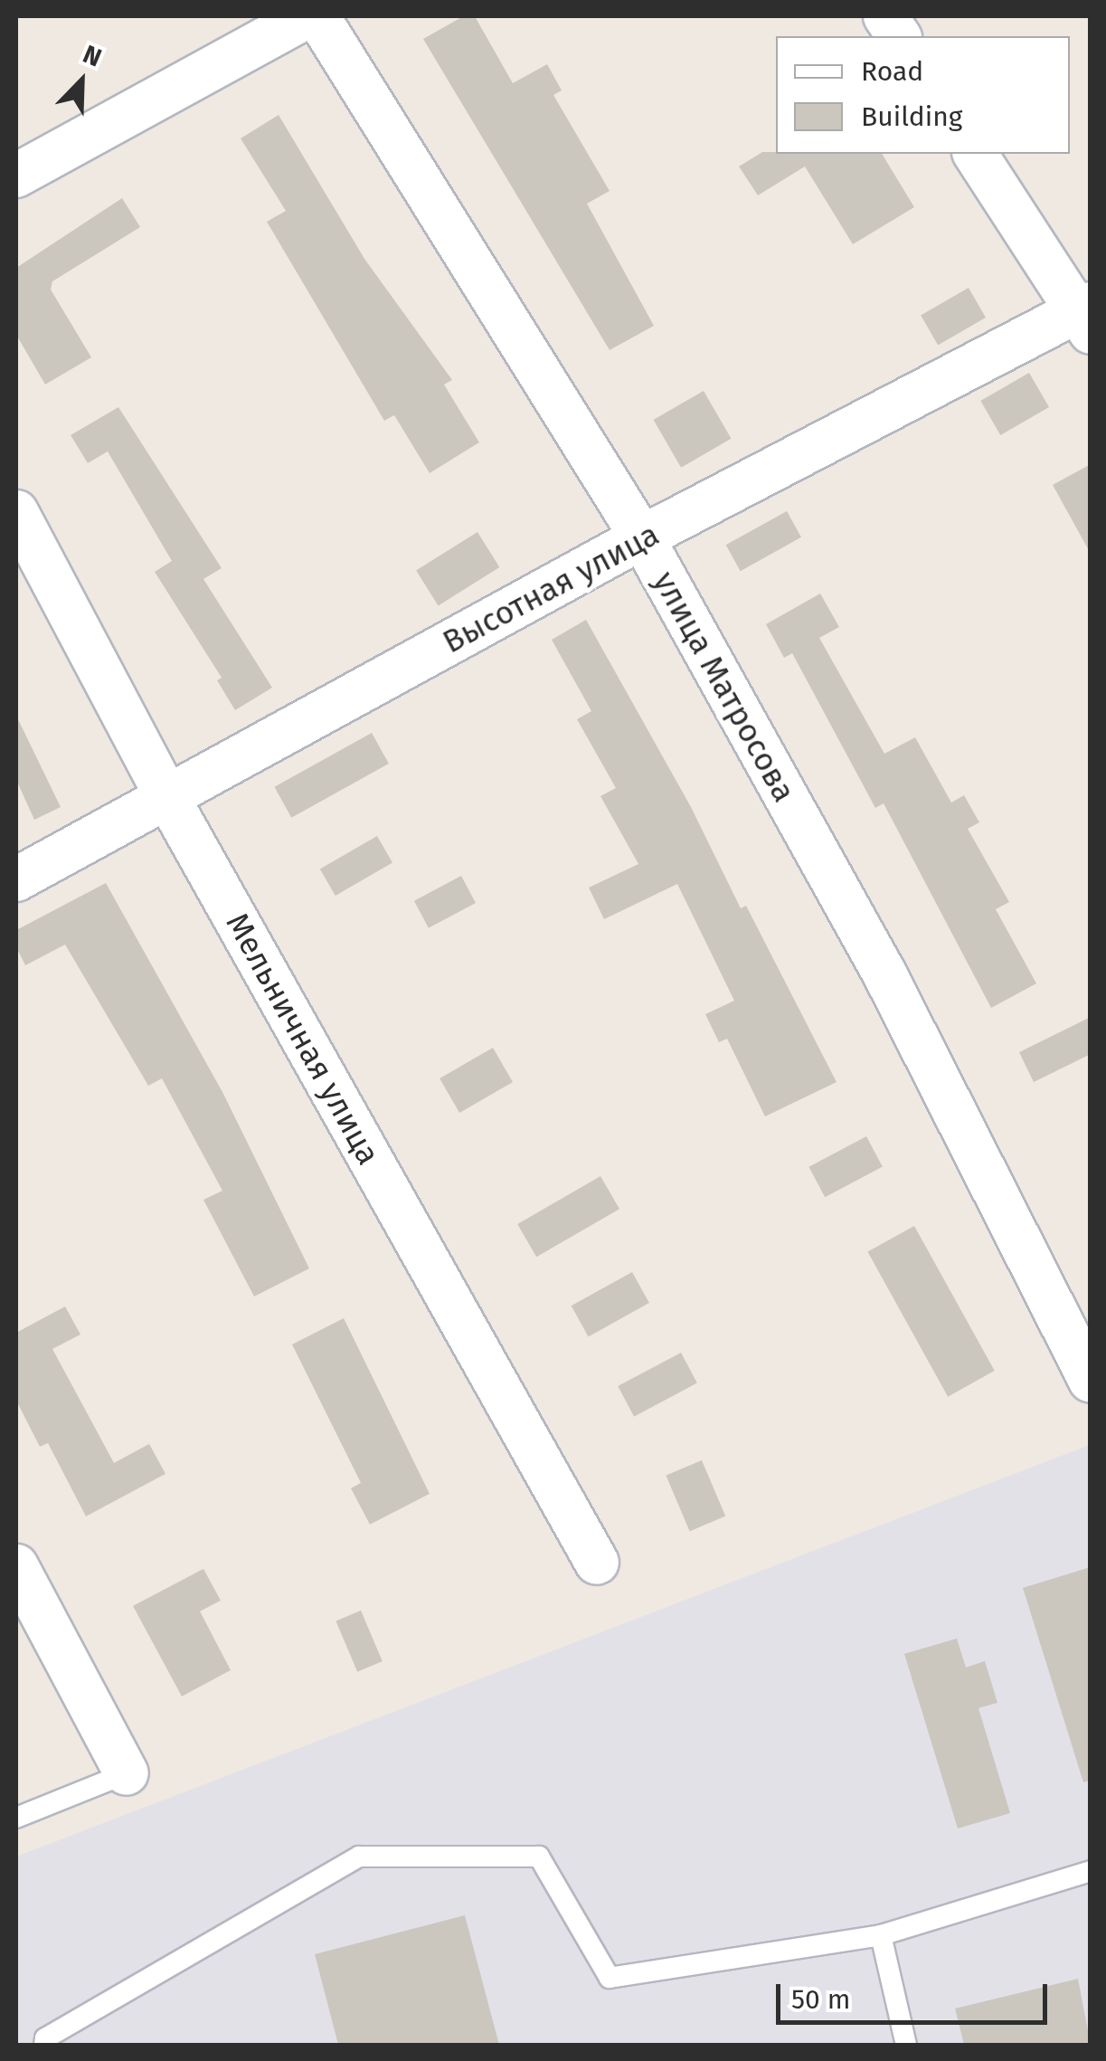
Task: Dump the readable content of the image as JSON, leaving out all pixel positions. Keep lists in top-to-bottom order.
{
  "streets": {
    "street": ["Высотная улица", "улица Матросова", "Мельничная улица"]
  },
  "crossings": [
    ["Высотная улица", "улица Матросова"],
    ["Высотная улица", "Мельничная улица"]
  ],
  "legend": ["Road", "Building"],
  "scale_bar": "50 m",
  "north": "top right"
}
